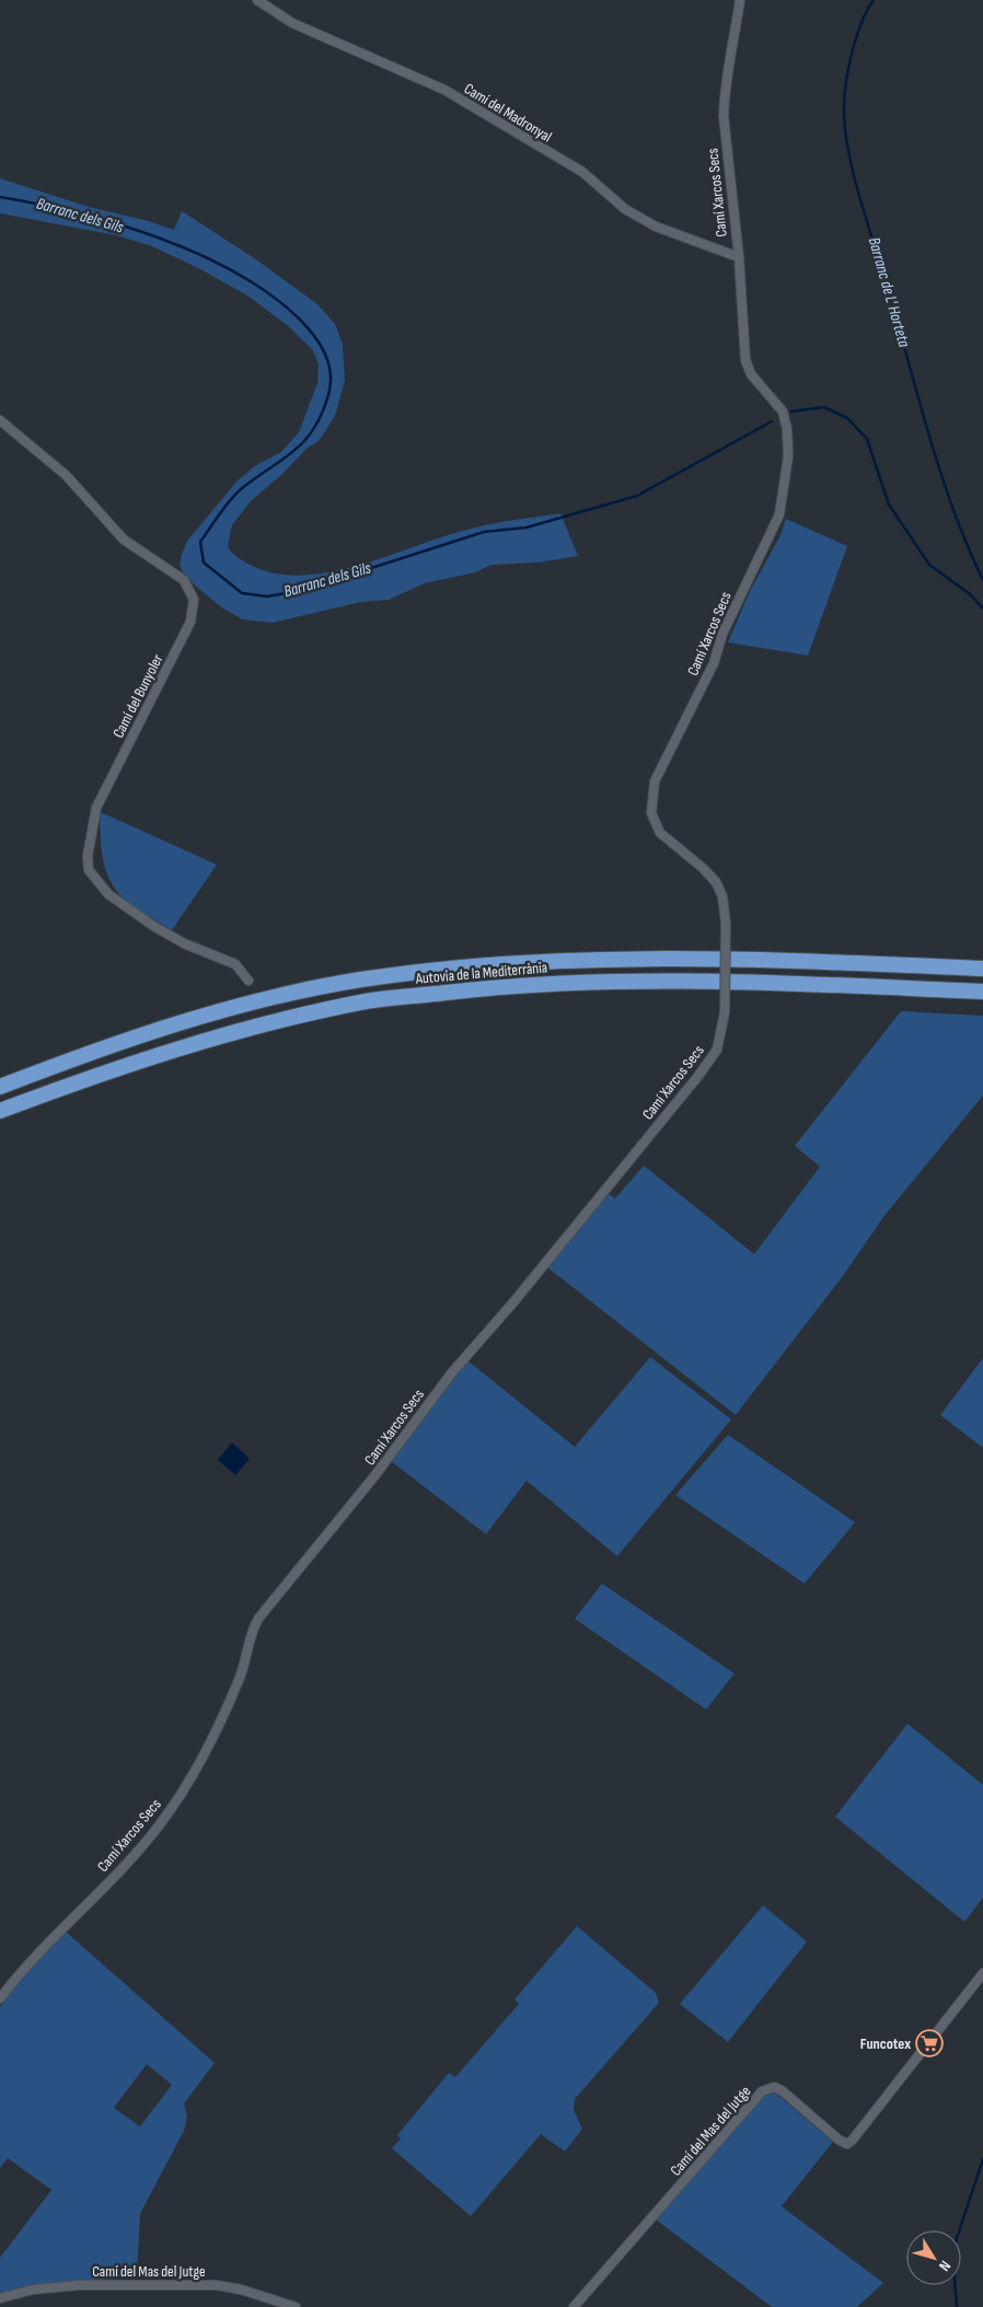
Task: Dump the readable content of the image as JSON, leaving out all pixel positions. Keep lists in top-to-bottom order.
{
  "streets": {
    "highway": ["Autovia de la Mediterrània"],
    "street": [
      "Camí del Madronyal",
      "Camí Xarcos Secs",
      "Camí del Bunyoler",
      "Camí del Mas del Jutge"
    ]
  },
  "crossings": [
    ["Camí del Madronyal", "Camí Xarcos Secs"]
  ],
  "water": ["Barranc dels Gils", "Barranc de L' Horteta"],
  "places": {
    "supermarket": ["Funcotex"]
  },
  "north": "bottom right"
}
